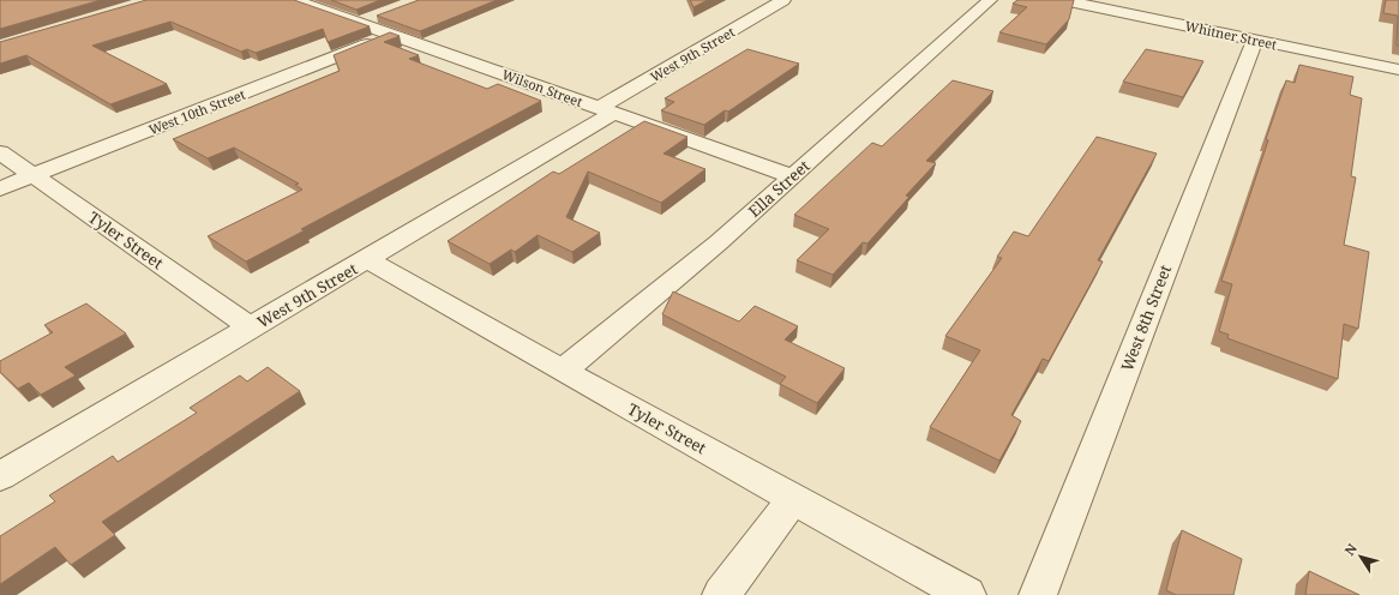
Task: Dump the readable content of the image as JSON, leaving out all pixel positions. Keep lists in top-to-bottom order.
{
  "streets": {
    "street": [
      "Whitner Street",
      "West 9th Street",
      "Wilson Street",
      "West 10th Street",
      "Ella Street",
      "Tyler Street",
      "West 8th Street"
    ]
  },
  "crossings": [
    ["Whitner Street", "West 8th Street"],
    ["West 9th Street", "Wilson Street"],
    ["West 9th Street", "Tyler Street"],
    ["Wilson Street", "West 10th Street"],
    ["Wilson Street", "Ella Street"],
    ["West 10th Street", "Tyler Street"],
    ["Ella Street", "Tyler Street"]
  ],
  "north": "top left"
}
